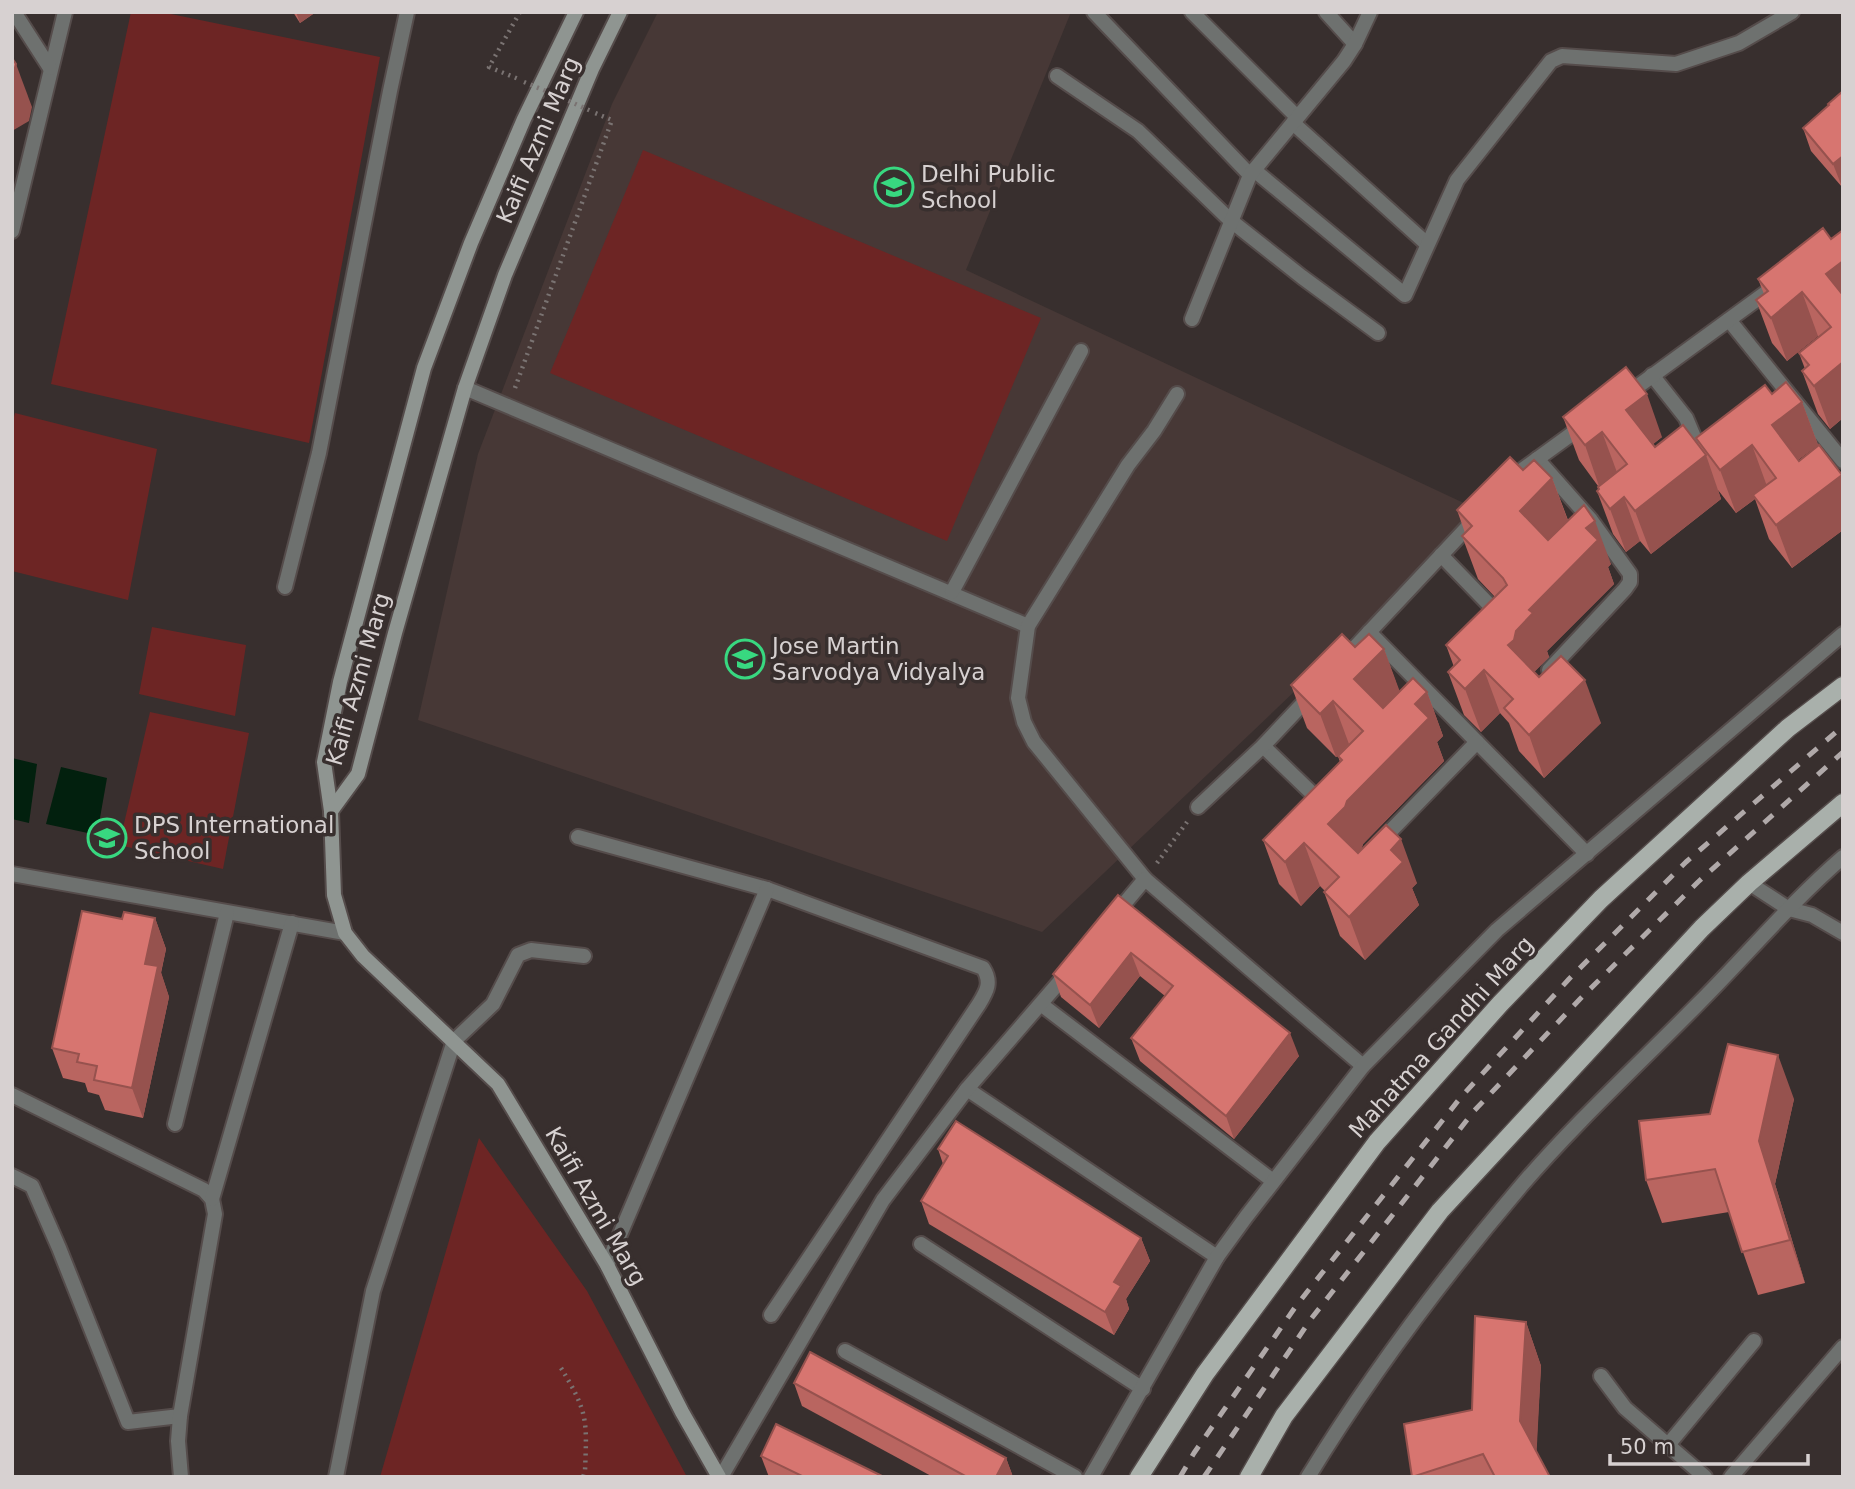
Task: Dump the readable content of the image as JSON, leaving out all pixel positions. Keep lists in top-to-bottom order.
{
  "streets": {
    "main road": ["Mahatma Gandhi Marg"],
    "street": ["Kaifi Azmi Marg"]
  },
  "places": {
    "school or university": ["Delhi Public School", "Jose Martin Sarvodya Vidyalya", "DPS International School"]
  },
  "scale_bar": "50 m"
}
